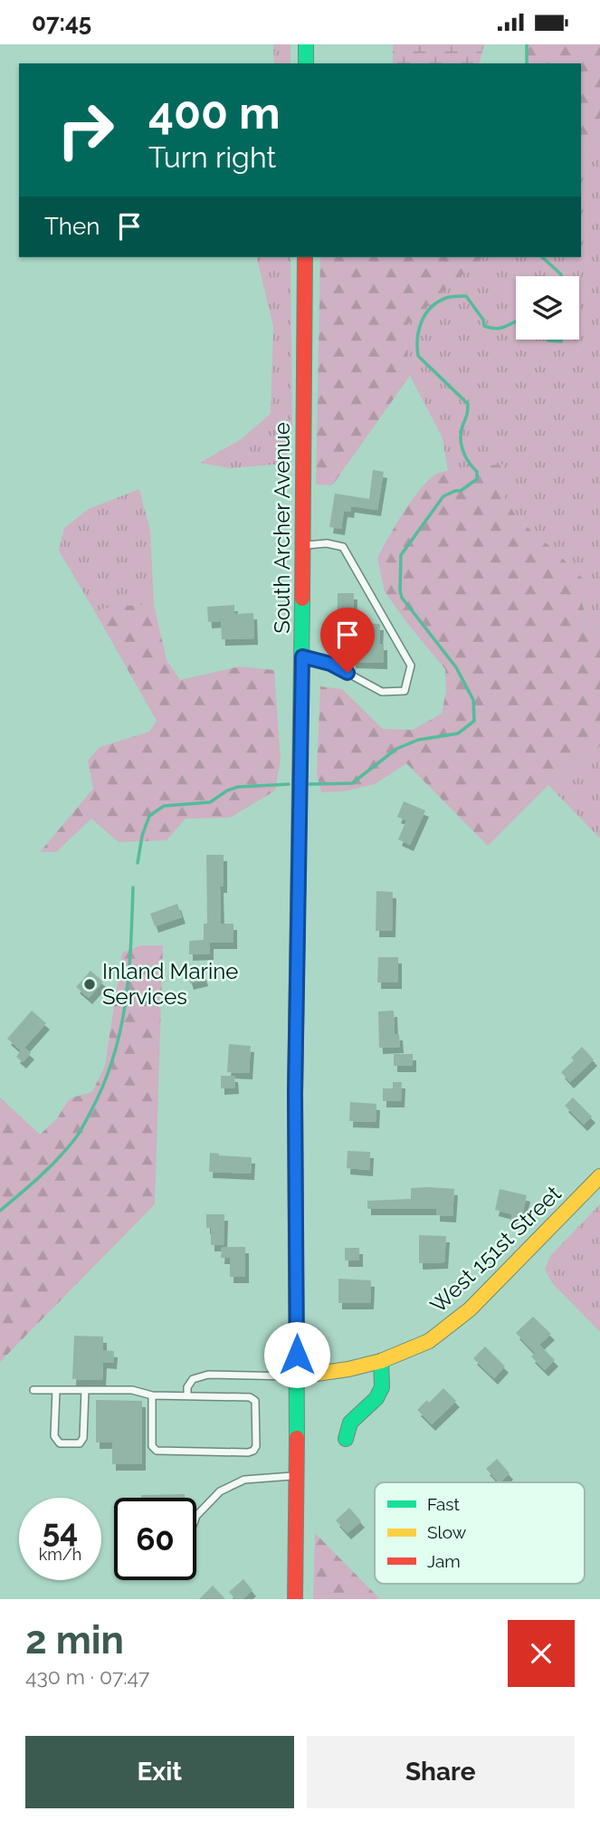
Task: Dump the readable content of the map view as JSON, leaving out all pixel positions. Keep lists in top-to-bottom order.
{
  "streets": {
    "main road": ["South Archer Avenue", "West 151st Street"]
  },
  "crossings": [
    ["South Archer Avenue", "West 151st Street"]
  ],
  "places": ["Inland Marine Services"],
  "legend": ["Fast", "Slow", "Jam"],
  "page": {
    "status": "07:45",
    "turn": ["400 m", "Turn right"],
    "then": "Then",
    "speed": "54 km/h",
    "limit": "60",
    "heading": ["2 min", "430 m · 07:47"],
    "buttons": ["Exit", "Share"]
  }
}
